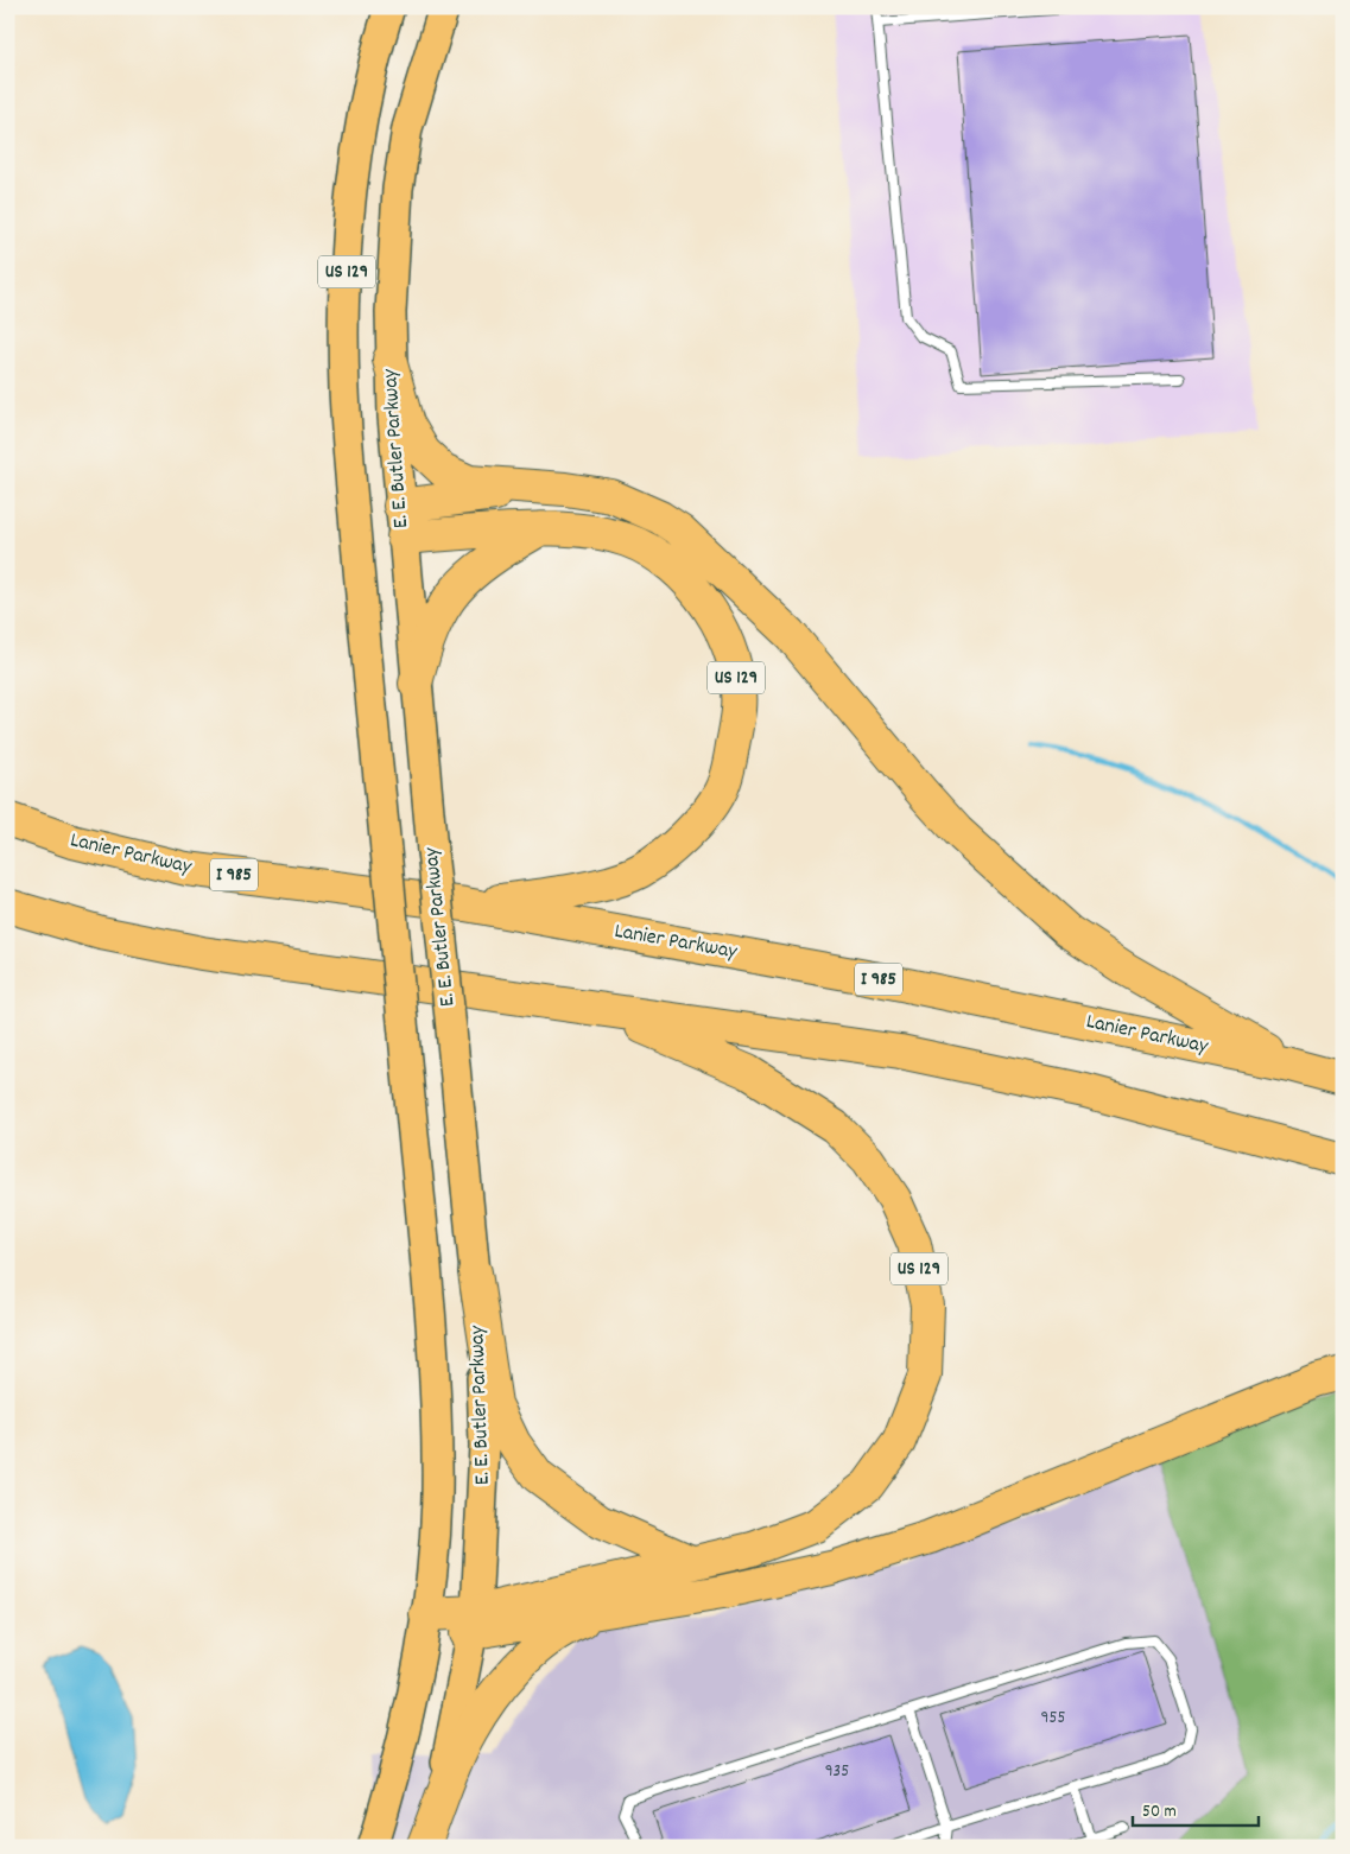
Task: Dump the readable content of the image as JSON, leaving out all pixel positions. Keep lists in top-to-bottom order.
{
  "streets": {
    "highway": [
      "US 129",
      "E. E. Butler Parkway",
      "Lanier Parkway",
      "I 985"
    ]
  },
  "crossings": [
    ["US 129", "E. E. Butler Parkway"],
    ["US 129", "Lanier Parkway"]
  ],
  "house_numbers": ["955", "935"],
  "scale_bar": "50 m"
}
